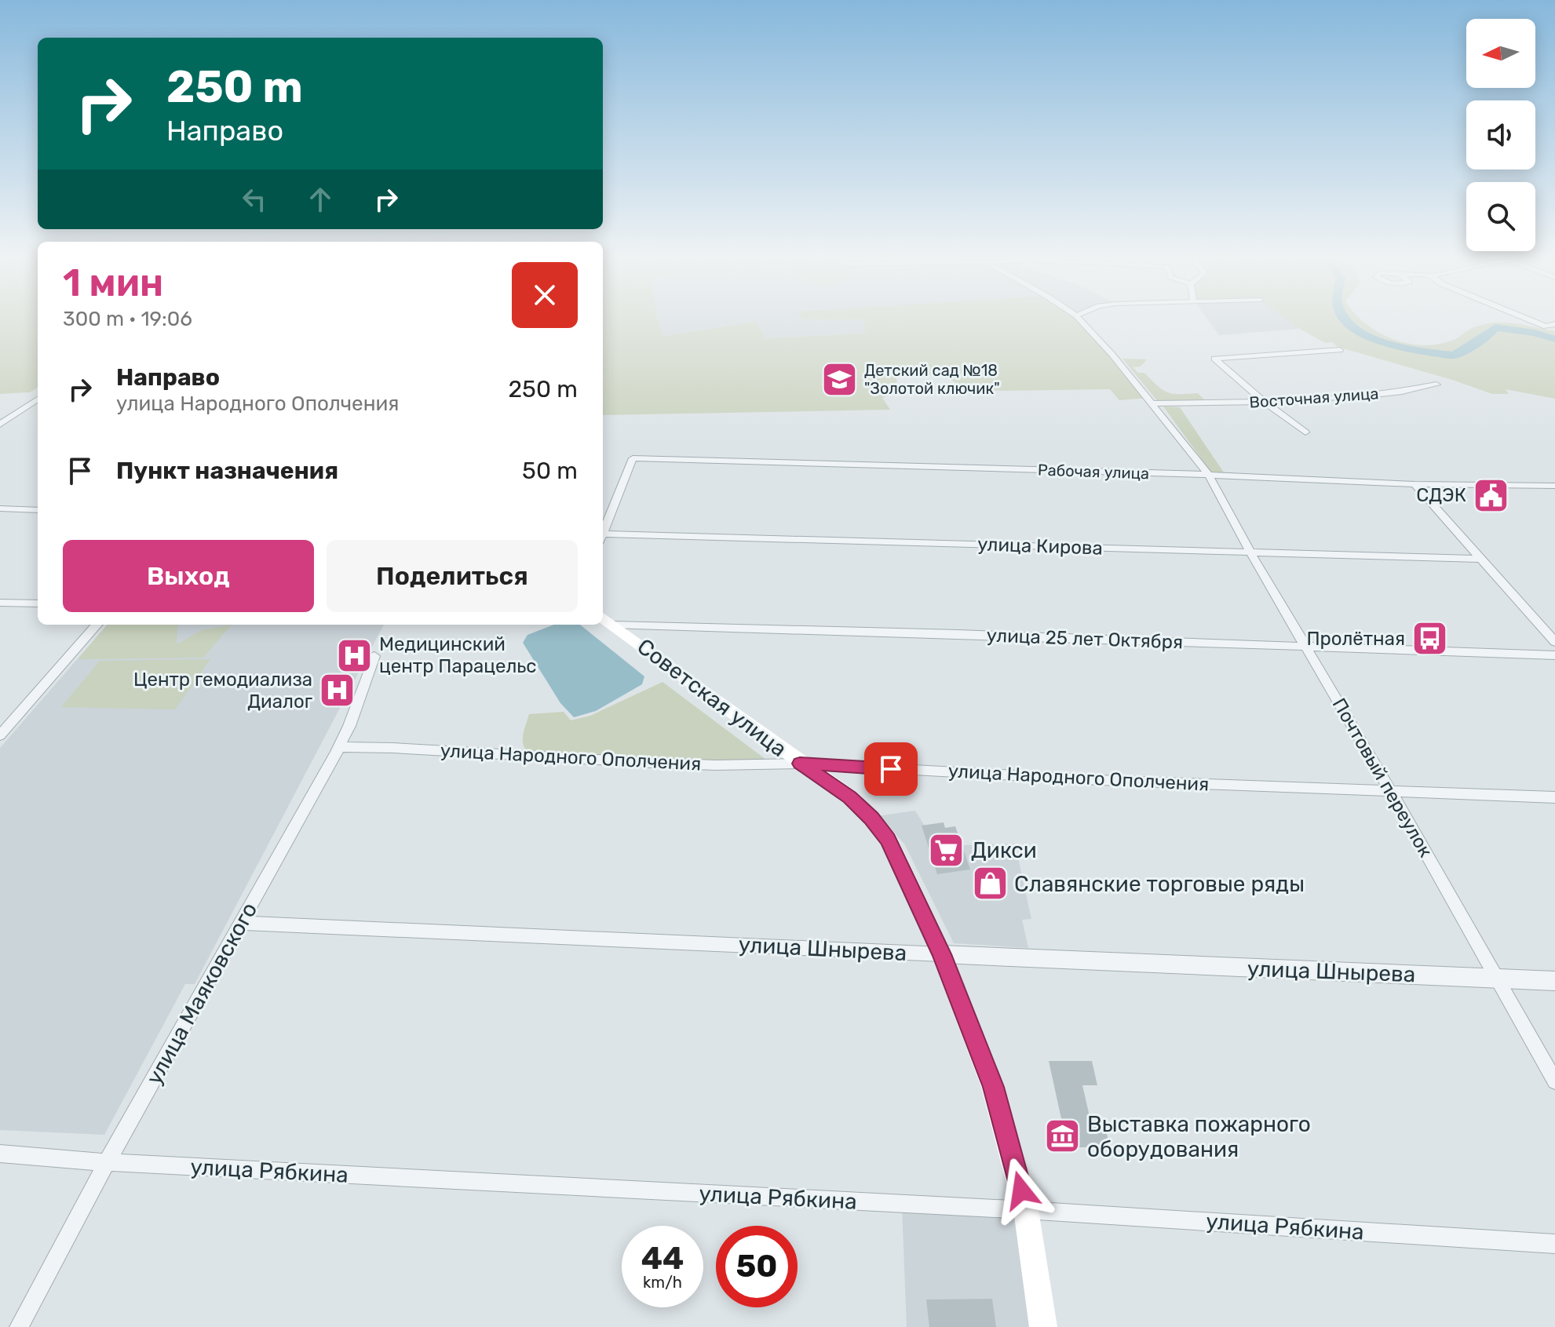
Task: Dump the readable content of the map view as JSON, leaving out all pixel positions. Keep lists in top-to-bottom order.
{
  "streets": {
    "main road": ["Советская улица"],
    "street": [
      "Восточная улица",
      "Рабочая улица",
      "улица Кирова",
      "улица 25 лет Октября",
      "улица Народного Ополчения",
      "Почтовый переулок",
      "улица Шнырева",
      "улица Маяковского",
      "улица Рябкина"
    ]
  },
  "crossings": [
    ["Восточная улица", "Почтовый переулок"],
    ["Рабочая улица", "Почтовый переулок"],
    ["улица Кирова", "Почтовый переулок"],
    ["улица 25 лет Октября", "Советская улица"],
    ["улица 25 лет Октября", "Почтовый переулок"],
    ["Советская улица", "улица Народного Ополчения"],
    ["Советская улица", "улица Шнырева"],
    ["Советская улица", "улица Рябкина"],
    ["улица Народного Ополчения", "Почтовый переулок"],
    ["улица Народного Ополчения", "улица Маяковского"],
    ["Почтовый переулок", "улица Шнырева"],
    ["улица Шнырева", "улица Маяковского"],
    ["улица Маяковского", "улица Рябкина"]
  ],
  "places": {
    "school or university": ["Детский сад №18 \"Золотой ключик\""],
    "public building": ["СДЭК"],
    "bus stop": ["Пролётная"],
    "hospital": ["Медицинский центр Парацельс", "Центр гемодиализа Диалог"],
    "supermarket": ["Дикси"],
    "shop": ["Славянские торговые ряды"],
    "museum": ["Выставка пожарного оборудования"]
  },
  "north": "left",
  "page": {
    "turn": ["250 m", "Направо"],
    "heading": ["1 мин", "300 m · 19:06"],
    "list": [
      {
        "name": "Направо",
        "note": "улица Народного Ополчения",
        "value": "250 m"
      },
      {
        "name": "Пункт назначения",
        "value": "50 m"
      }
    ],
    "buttons": ["Выход", "Поделиться"],
    "speed": "44 km/h",
    "limit": "50"
  }
}
